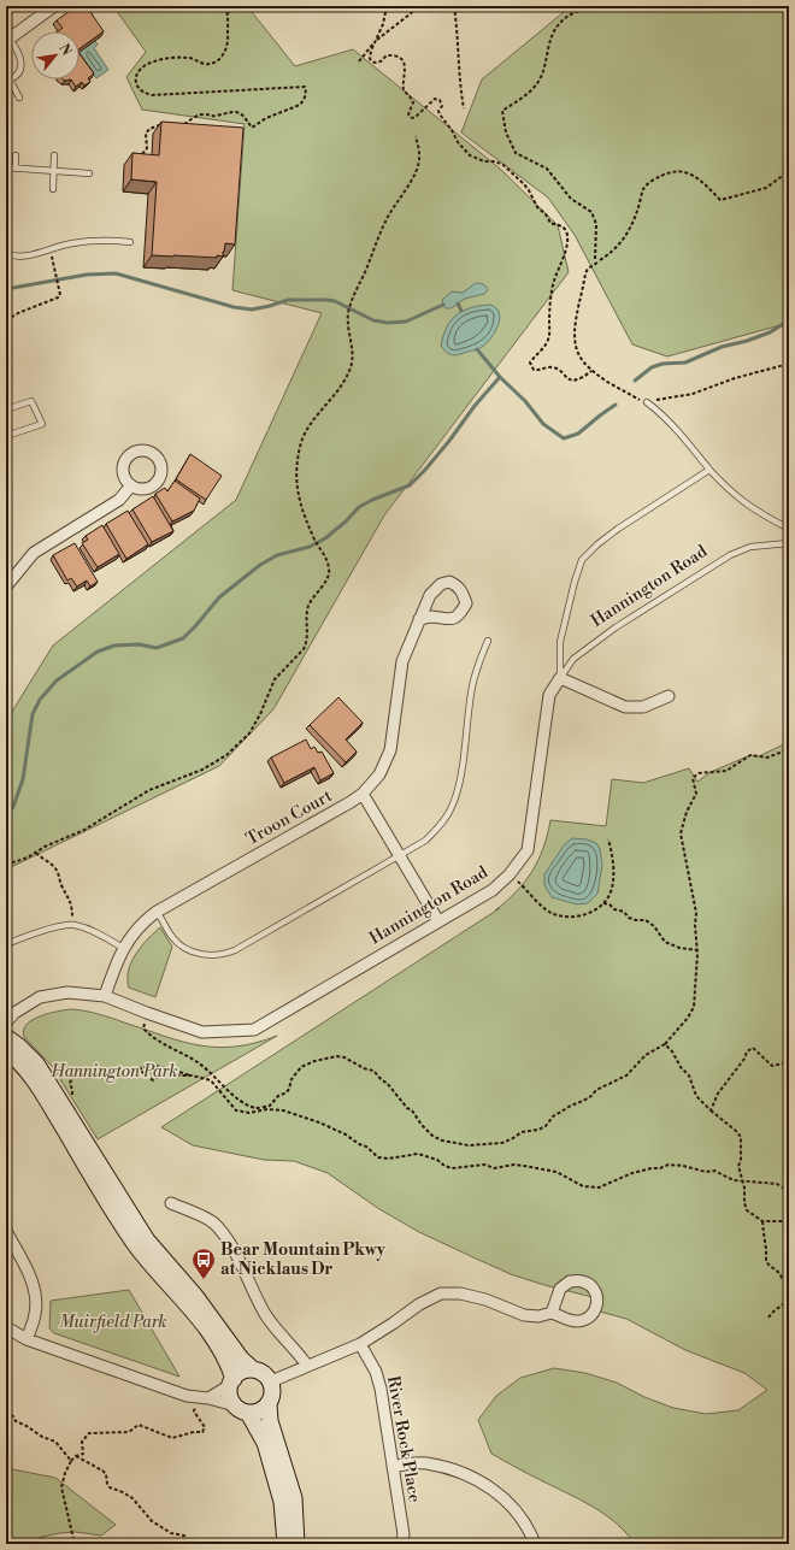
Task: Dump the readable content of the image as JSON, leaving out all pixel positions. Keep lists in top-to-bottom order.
{
  "streets": {
    "street": ["Hannington Road", "Troon Court", "River Rock Place"]
  },
  "crossings": [
    ["Hannington Road", "Troon Court"]
  ],
  "parks": ["Hannington Park", "Muirfield Park"],
  "places": {
    "bus stop": ["Bear Mountain Pkwy at Nicklaus Dr"]
  },
  "north": "top right"
}
